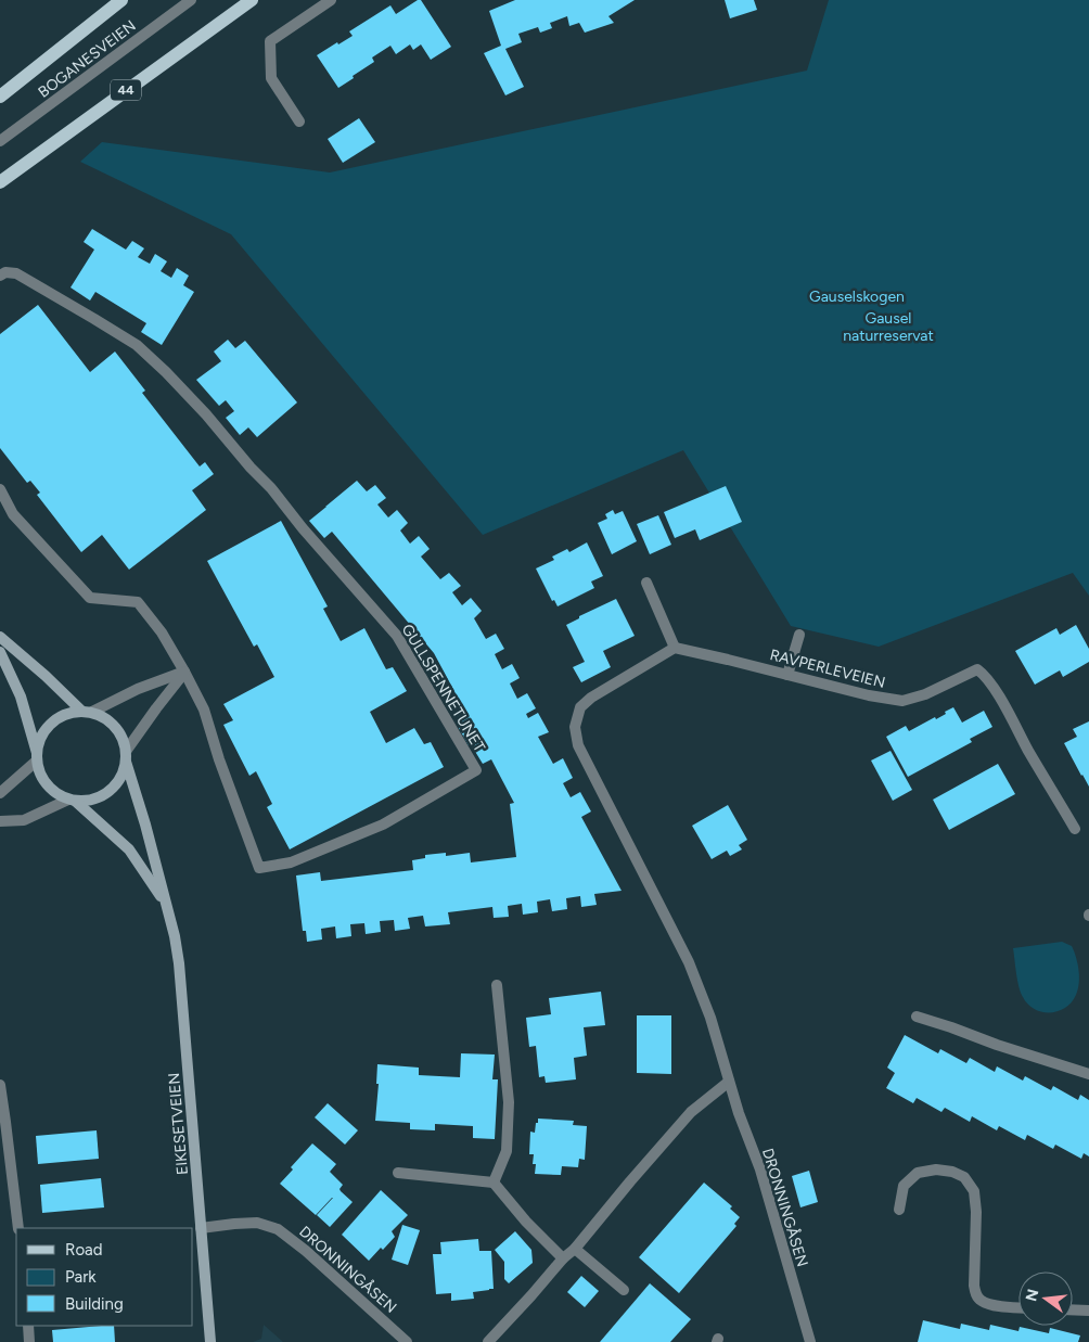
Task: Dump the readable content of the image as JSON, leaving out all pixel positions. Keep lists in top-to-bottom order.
{
  "streets": {
    "main road": ["44", "EIKESETVEIEN"],
    "street": [
      "BOGANESVEIEN",
      "RAVPERLEVEIEN",
      "GULLSPENNETUNET",
      "DRONNINGÅSEN"
    ]
  },
  "crossings": [
    ["RAVPERLEVEIEN", "DRONNINGÅSEN"],
    ["EIKESETVEIEN", "DRONNINGÅSEN"]
  ],
  "parks": ["Gauselskogen", "Gausel naturreservat"],
  "legend": ["Road", "Park", "Building"],
  "north": "left"
}
